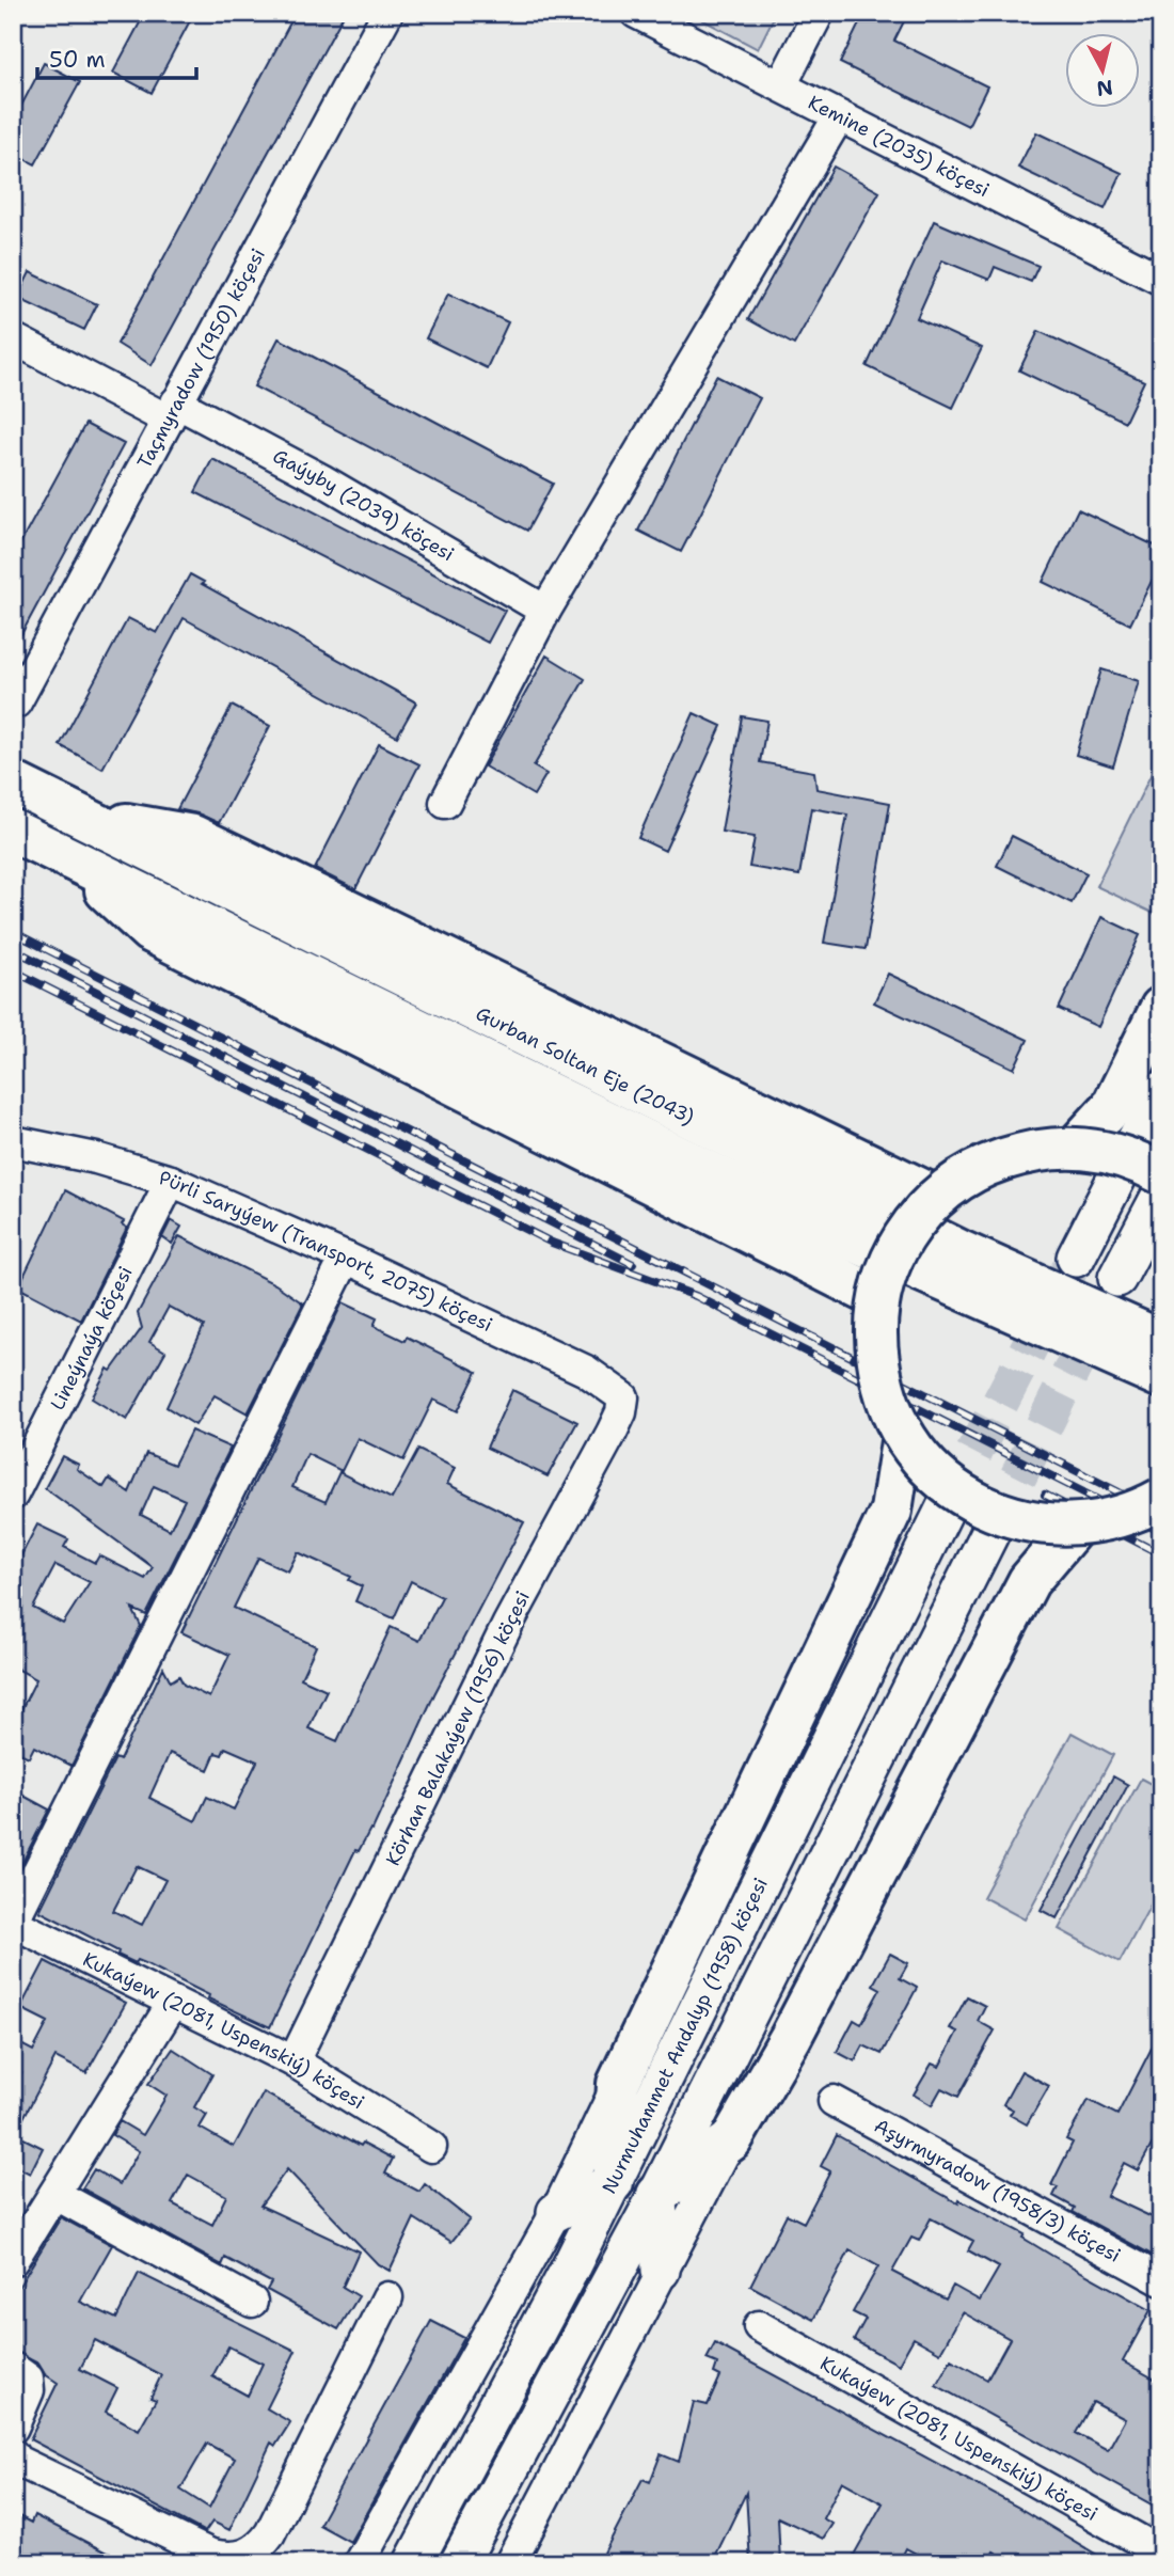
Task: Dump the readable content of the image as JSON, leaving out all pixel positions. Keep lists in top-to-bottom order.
{
  "streets": {
    "highway": ["Gurban Soltan Eje (2043)"],
    "main road": ["Nurmuhammet Andalyp (1958) köçesi"],
    "street": [
      "Kemine (2035) köçesi",
      "Taçmyradow (1950) köçesi",
      "Gaýyby (2039) köçesi",
      "Pürli Saryýew (Transport, 2075) köçesi",
      "Lineýnaýa köçesi",
      "Körhan Balakaýew (1956) köçesi",
      "Kukaýew (2081, Uspenskiý) köçesi",
      "Aşyrmyradow (1958/3) köçesi"
    ]
  },
  "crossings": [
    ["Taçmyradow (1950) köçesi", "Gaýyby (2039) köçesi"],
    ["Pürli Saryýew (Transport, 2075) köçesi", "Lineýnaýa köçesi"],
    ["Pürli Saryýew (Transport, 2075) köçesi", "Körhan Balakaýew (1956) köçesi"],
    ["Körhan Balakaýew (1956) köçesi", "Kukaýew (2081, Uspenskiý) köçesi"]
  ],
  "scale_bar": "50 m",
  "north": "bottom"
}
